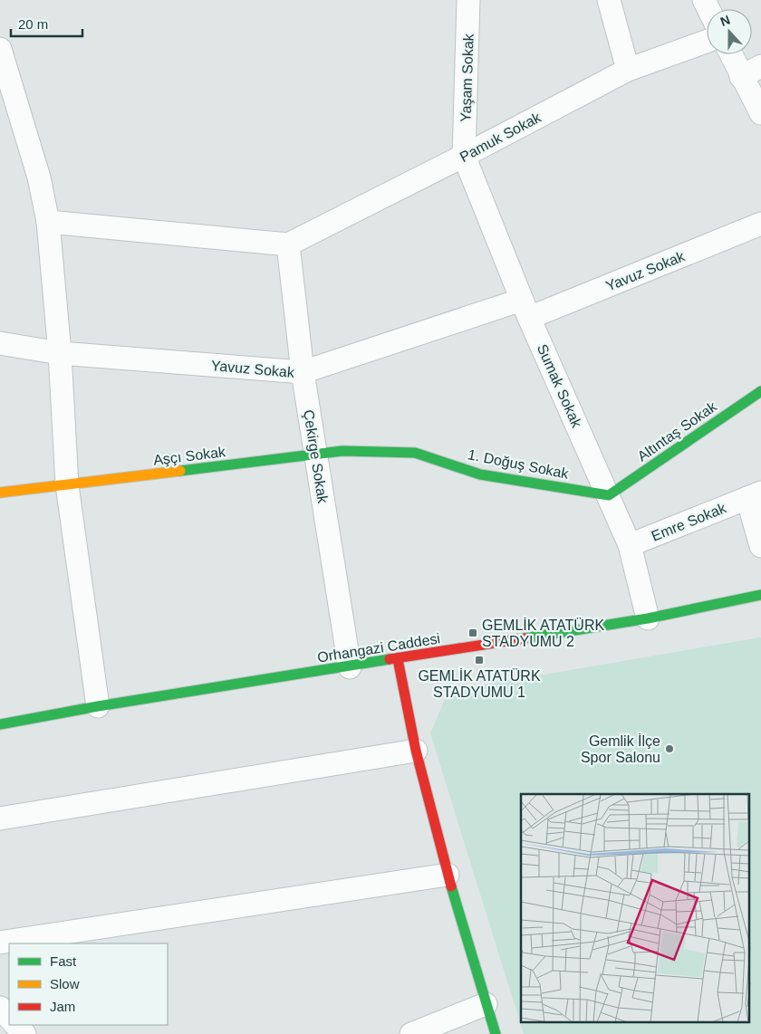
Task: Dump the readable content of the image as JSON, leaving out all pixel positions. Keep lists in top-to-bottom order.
{
  "streets": {
    "street": [
      "Yaşam Sokak",
      "Pamuk Sokak",
      "Yavuz Sokak",
      "Sumak Sokak",
      "Altıntaş Sokak",
      "Aşçı Sokak",
      "Çekirge Sokak",
      "1. Doğuş Sokak",
      "Emre Sokak",
      "Orhangazi Caddesi"
    ]
  },
  "crossings": [
    ["Yaşam Sokak", "Pamuk Sokak"],
    ["Yaşam Sokak", "Sumak Sokak"],
    ["Pamuk Sokak", "Sumak Sokak"],
    ["Pamuk Sokak", "Çekirge Sokak"],
    ["Yavuz Sokak", "Sumak Sokak"],
    ["Yavuz Sokak", "Çekirge Sokak"],
    ["Sumak Sokak", "Altıntaş Sokak"],
    ["Sumak Sokak", "1. Doğuş Sokak"],
    ["Sumak Sokak", "Emre Sokak"],
    ["Sumak Sokak", "Orhangazi Caddesi"],
    ["Altıntaş Sokak", "1. Doğuş Sokak"],
    ["Aşçı Sokak", "Çekirge Sokak"],
    ["Aşçı Sokak", "1. Doğuş Sokak"],
    ["Çekirge Sokak", "1. Doğuş Sokak"],
    ["Çekirge Sokak", "Orhangazi Caddesi"]
  ],
  "places": {
    "transit": ["GEMLİK ATATÜRK STADYUMU 2", "GEMLİK ATATÜRK STADYUMU 1"],
    "other": ["Gemlik İlçe Spor Salonu"]
  },
  "legend": ["Fast", "Slow", "Jam"],
  "scale_bar": "20 m",
  "north": "top"
}
